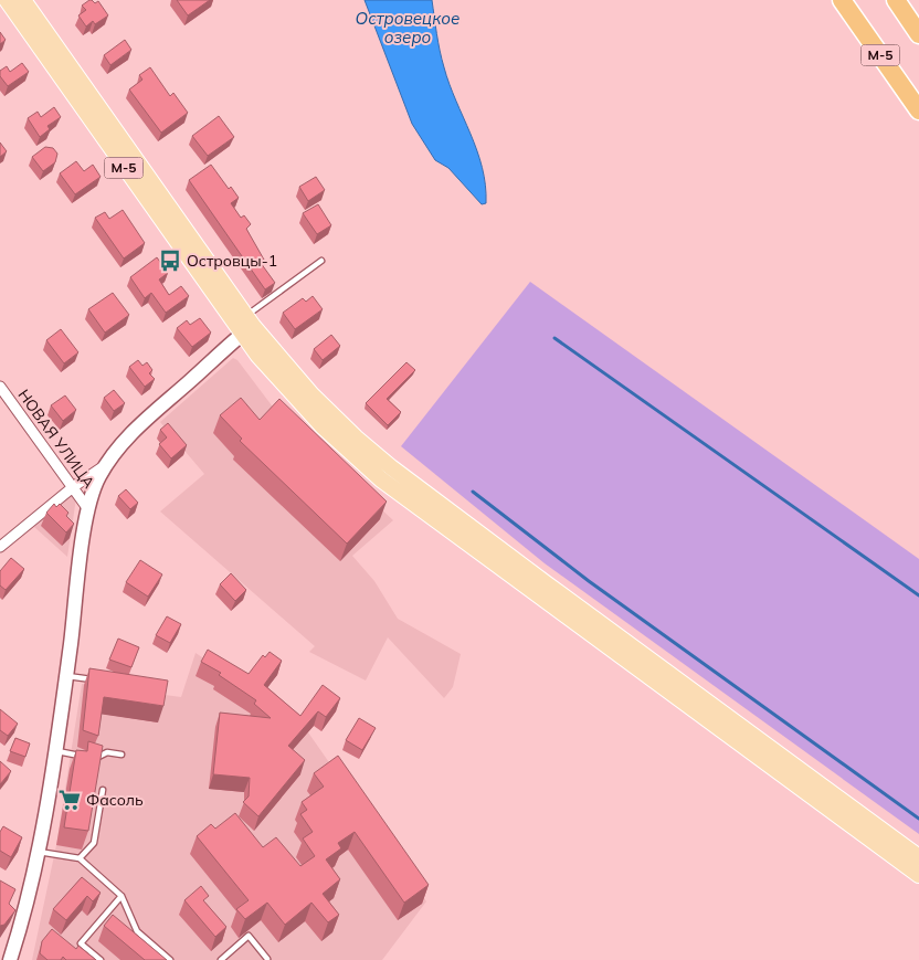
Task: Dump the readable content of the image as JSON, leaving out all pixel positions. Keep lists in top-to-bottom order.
{
  "streets": {
    "highway": ["М-5"],
    "street": ["НОВАЯ УЛИЦА"]
  },
  "water": ["Островецкое озеро"],
  "places": {
    "bus stop": ["Островцы-1"],
    "supermarket": ["Фасоль"]
  }
}
